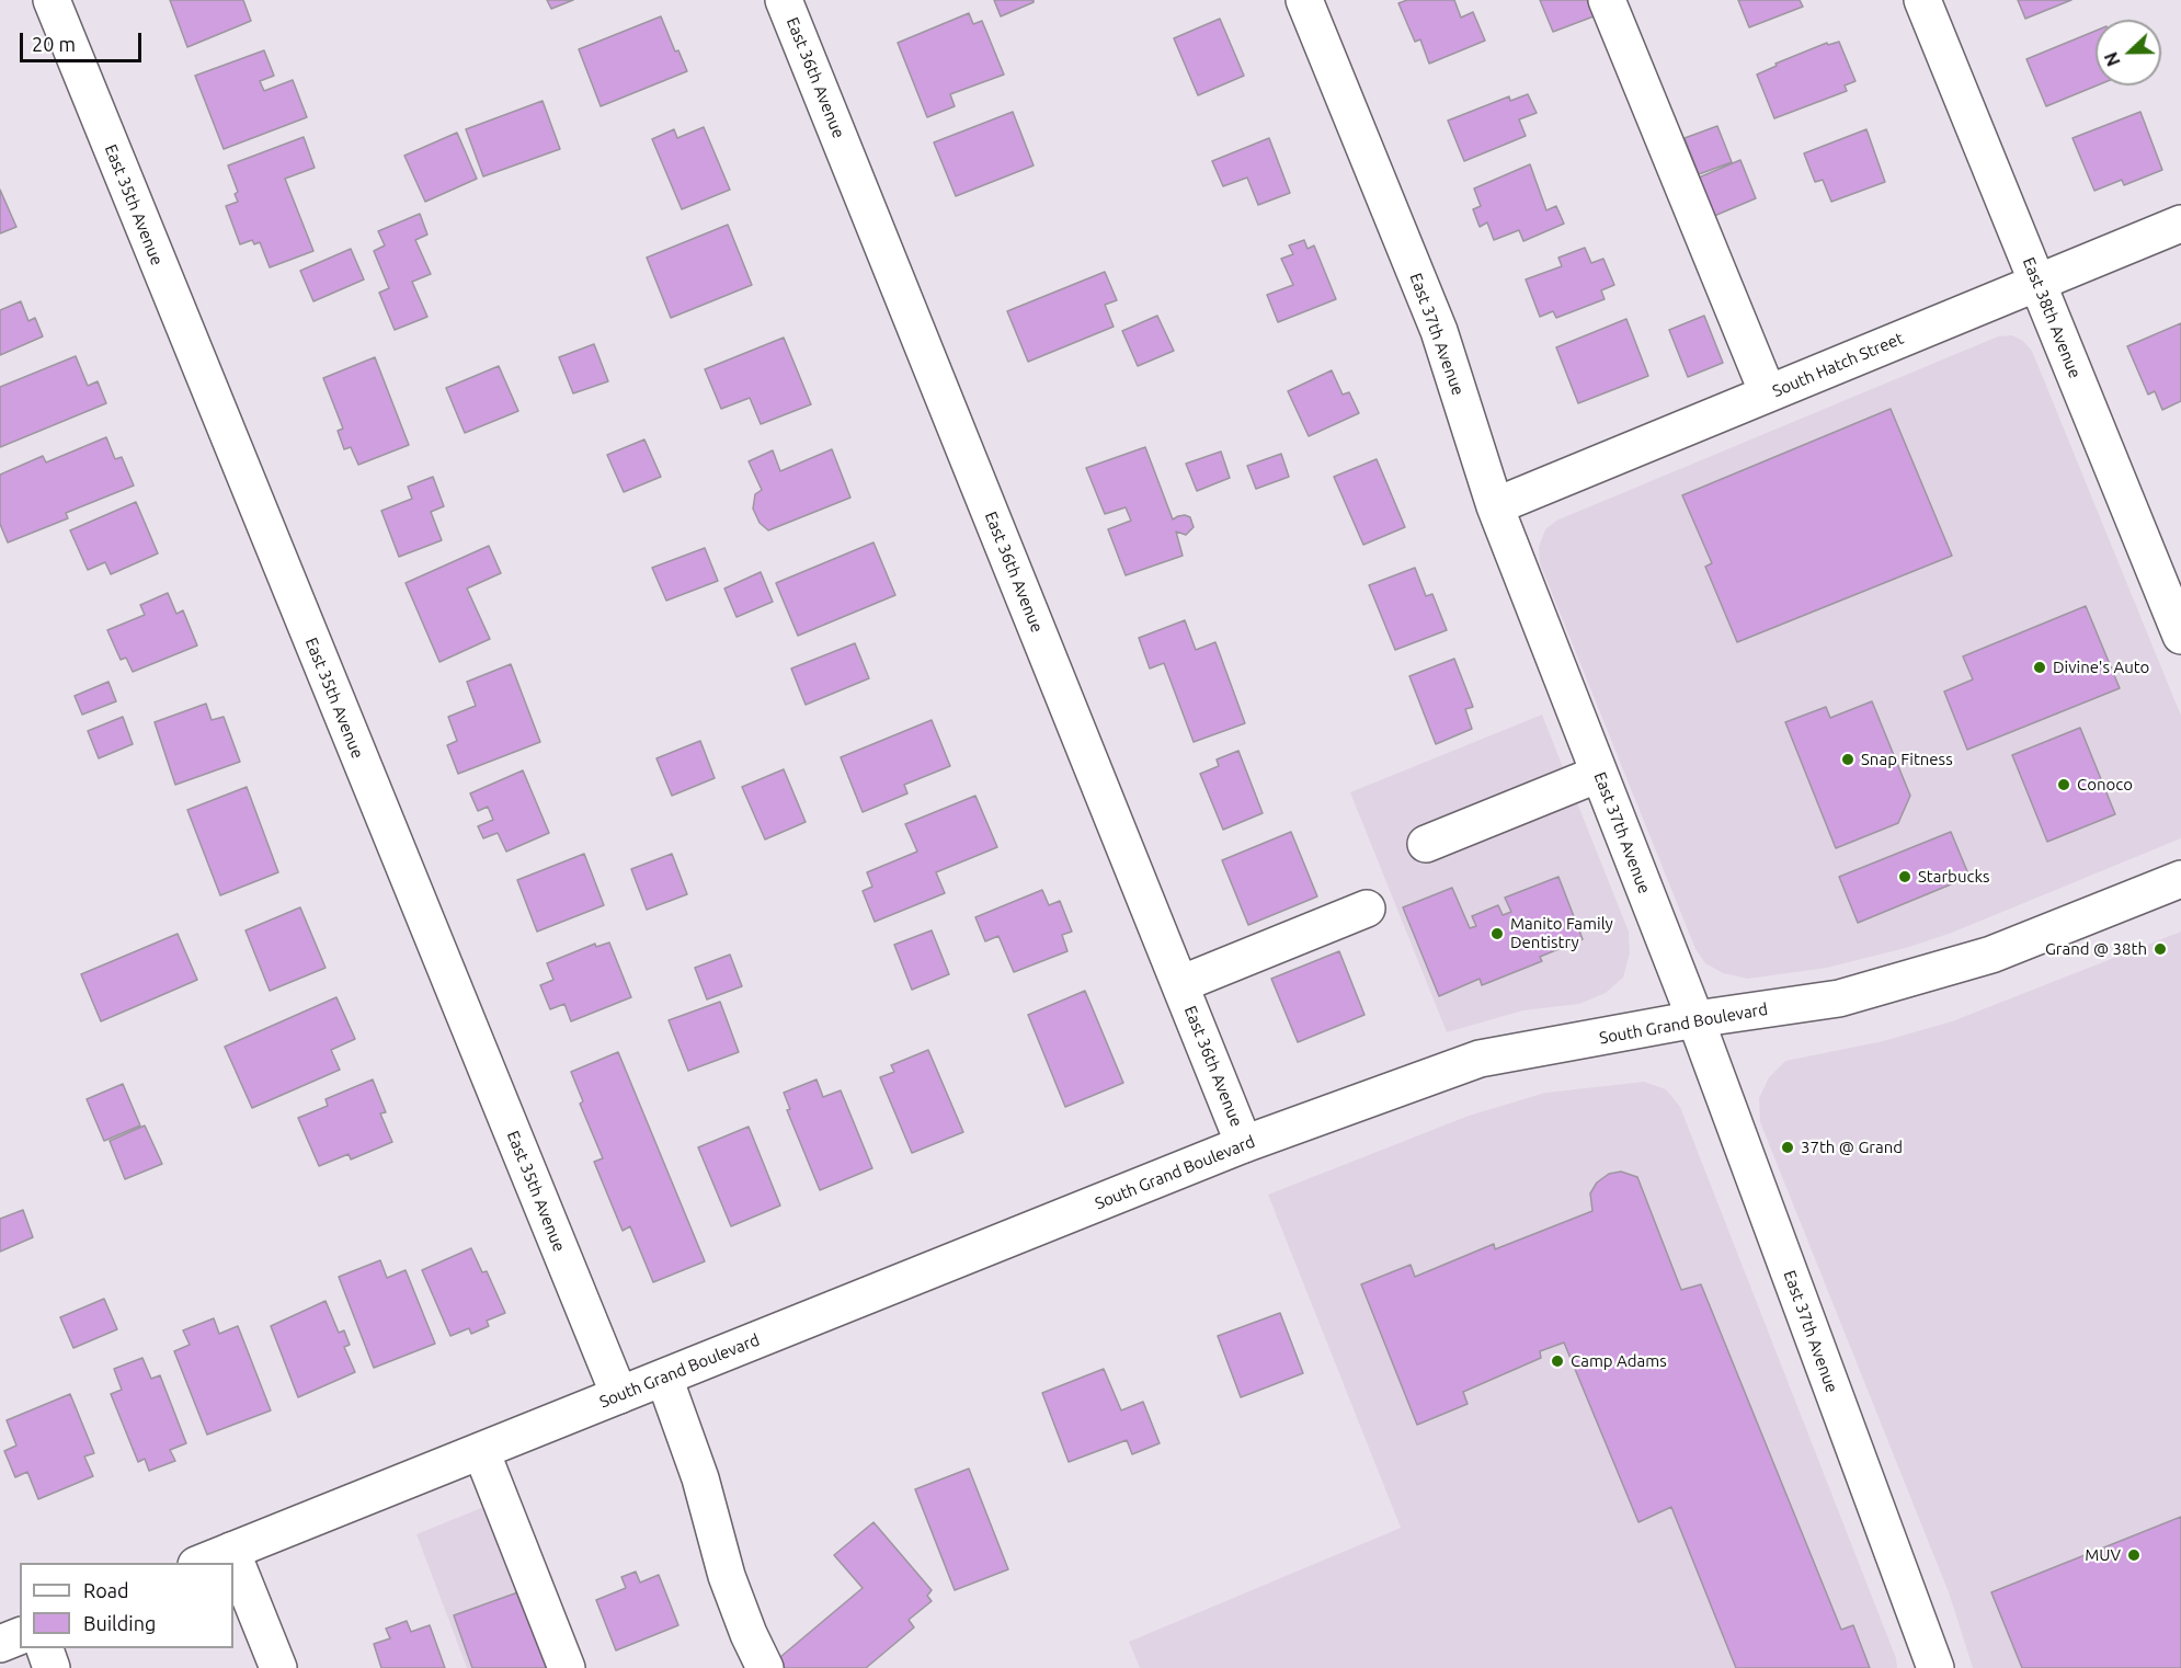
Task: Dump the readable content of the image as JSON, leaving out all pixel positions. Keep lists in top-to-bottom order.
{
  "streets": {
    "street": [
      "East 36th Avenue",
      "East 35th Avenue",
      "East 38th Avenue",
      "East 37th Avenue",
      "South Hatch Street",
      "South Grand Boulevard"
    ]
  },
  "crossings": [
    ["East 36th Avenue", "South Grand Boulevard"],
    ["East 35th Avenue", "South Grand Boulevard"],
    ["East 38th Avenue", "South Hatch Street"],
    ["East 37th Avenue", "South Hatch Street"],
    ["East 37th Avenue", "South Grand Boulevard"]
  ],
  "places": [
    "Divine's Auto",
    "Snap Fitness",
    "Conoco",
    "Starbucks",
    "Manito Family Dentistry",
    "Grand @ 38th",
    "37th @ Grand",
    "Camp Adams",
    "MUV"
  ],
  "legend": ["Road", "Building"],
  "scale_bar": "20 m",
  "north": "left"
}
